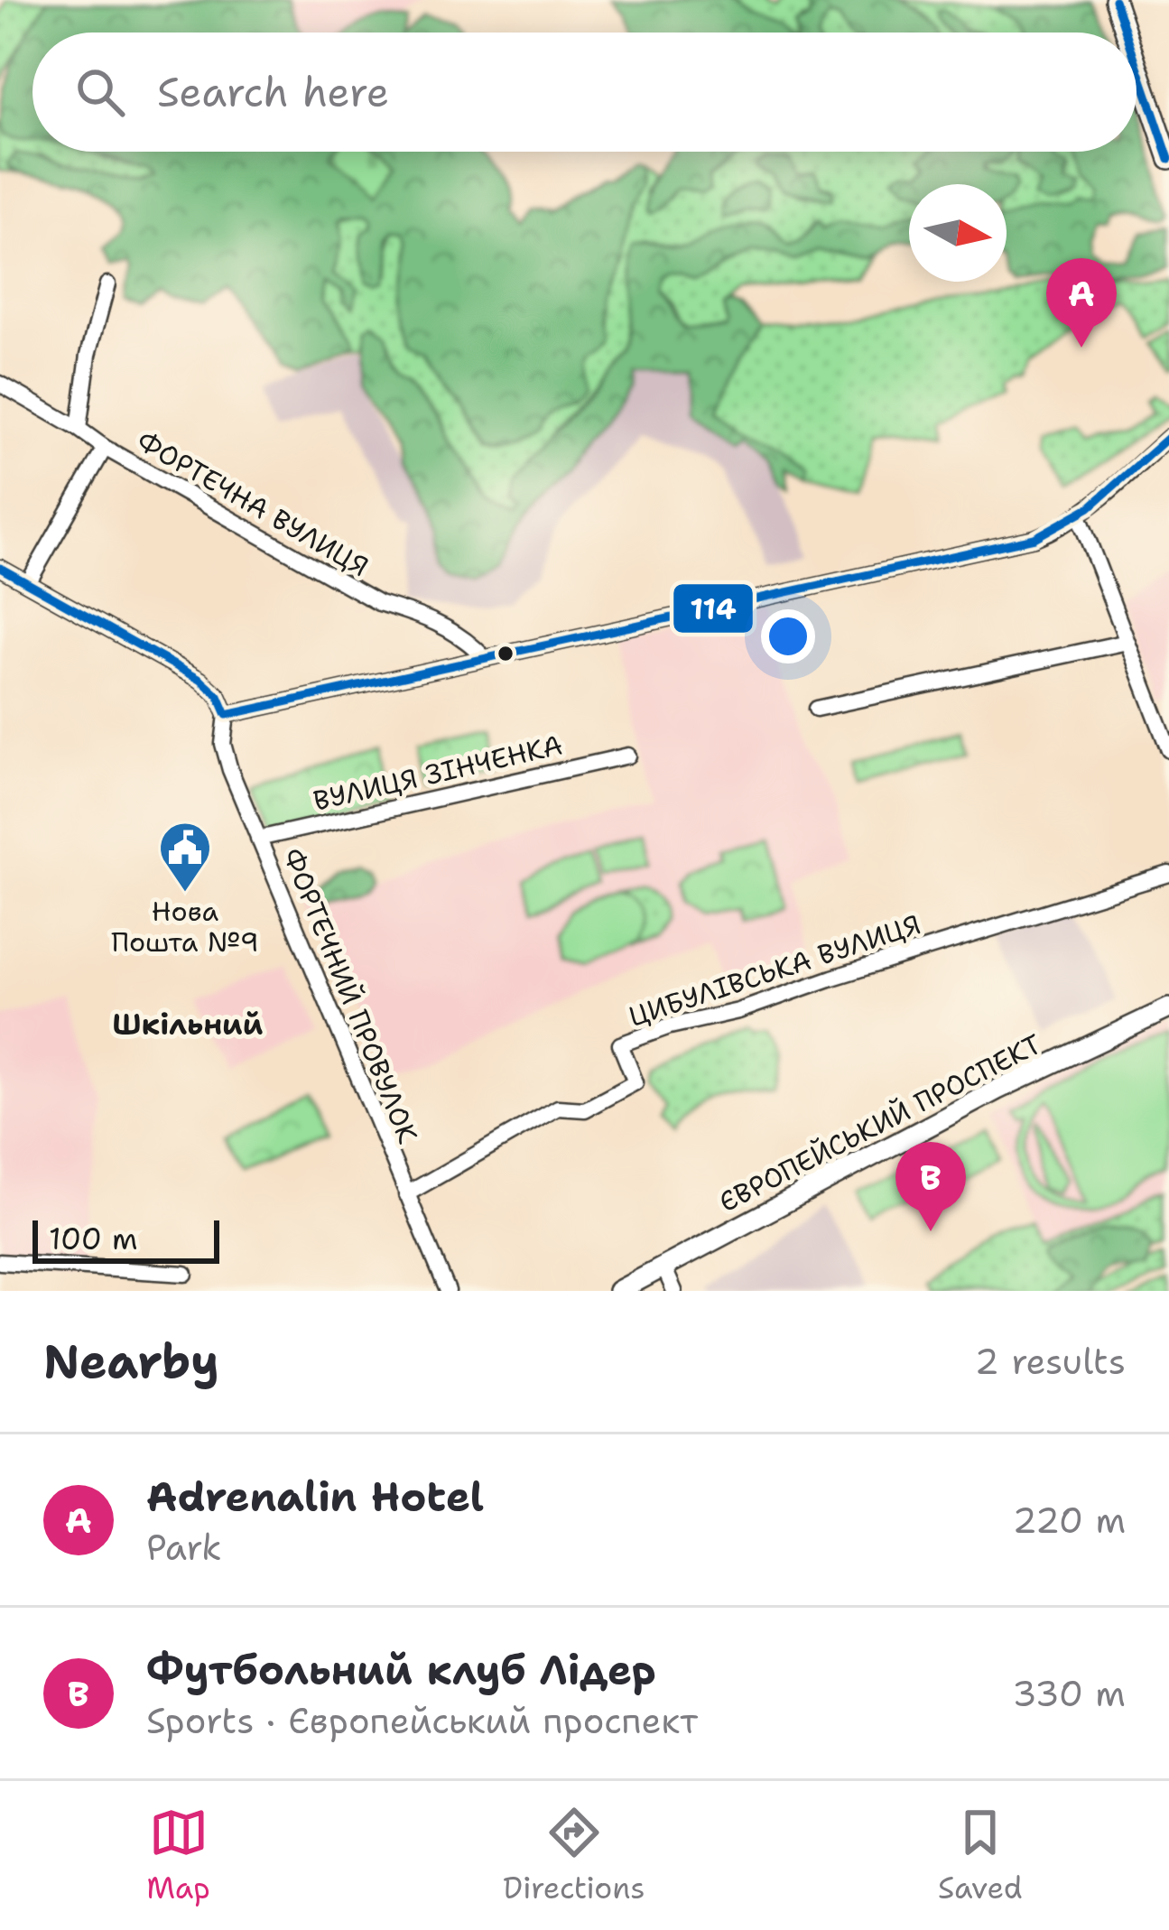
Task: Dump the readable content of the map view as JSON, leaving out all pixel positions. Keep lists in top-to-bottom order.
{
  "streets": {
    "main road": ["ЄВРОПЕЙСЬКИЙ ПРОСПЕКТ"],
    "street": [
      "ФОРТЕЧНА ВУЛИЦЯ",
      "ВУЛИЦЯ ЗІНЧЕНКА",
      "ЦИБУЛІВСЬКА ВУЛИЦЯ",
      "ФОРТЕЧНИЙ ПРОВУЛОК"
    ]
  },
  "crossings": [
    ["ВУЛИЦЯ ЗІНЧЕНКА", "ФОРТЕЧНИЙ ПРОВУЛОК"],
    ["ЦИБУЛІВСЬКА ВУЛИЦЯ", "ФОРТЕЧНИЙ ПРОВУЛОК"]
  ],
  "districts": ["Шкільний"],
  "places": {
    "public building": ["Нова Пошта №9"]
  },
  "lines": ["transit line 114"],
  "scale_bar": "100 m",
  "north": "right",
  "page": {
    "search": "Search here",
    "pins": ["A", "B"],
    "scale": "100 m",
    "heading": ["Nearby", "2 results"],
    "list": [
      {
        "mark": "A",
        "name": "Adrenalin Hotel",
        "note": "Park",
        "value": "220 m"
      },
      {
        "mark": "B",
        "name": "Футбольний клуб Лідер",
        "note": "Sports · Європейський проспект",
        "value": "330 m"
      }
    ],
    "nav": ["Map", "Directions", "Saved"]
  }
}
